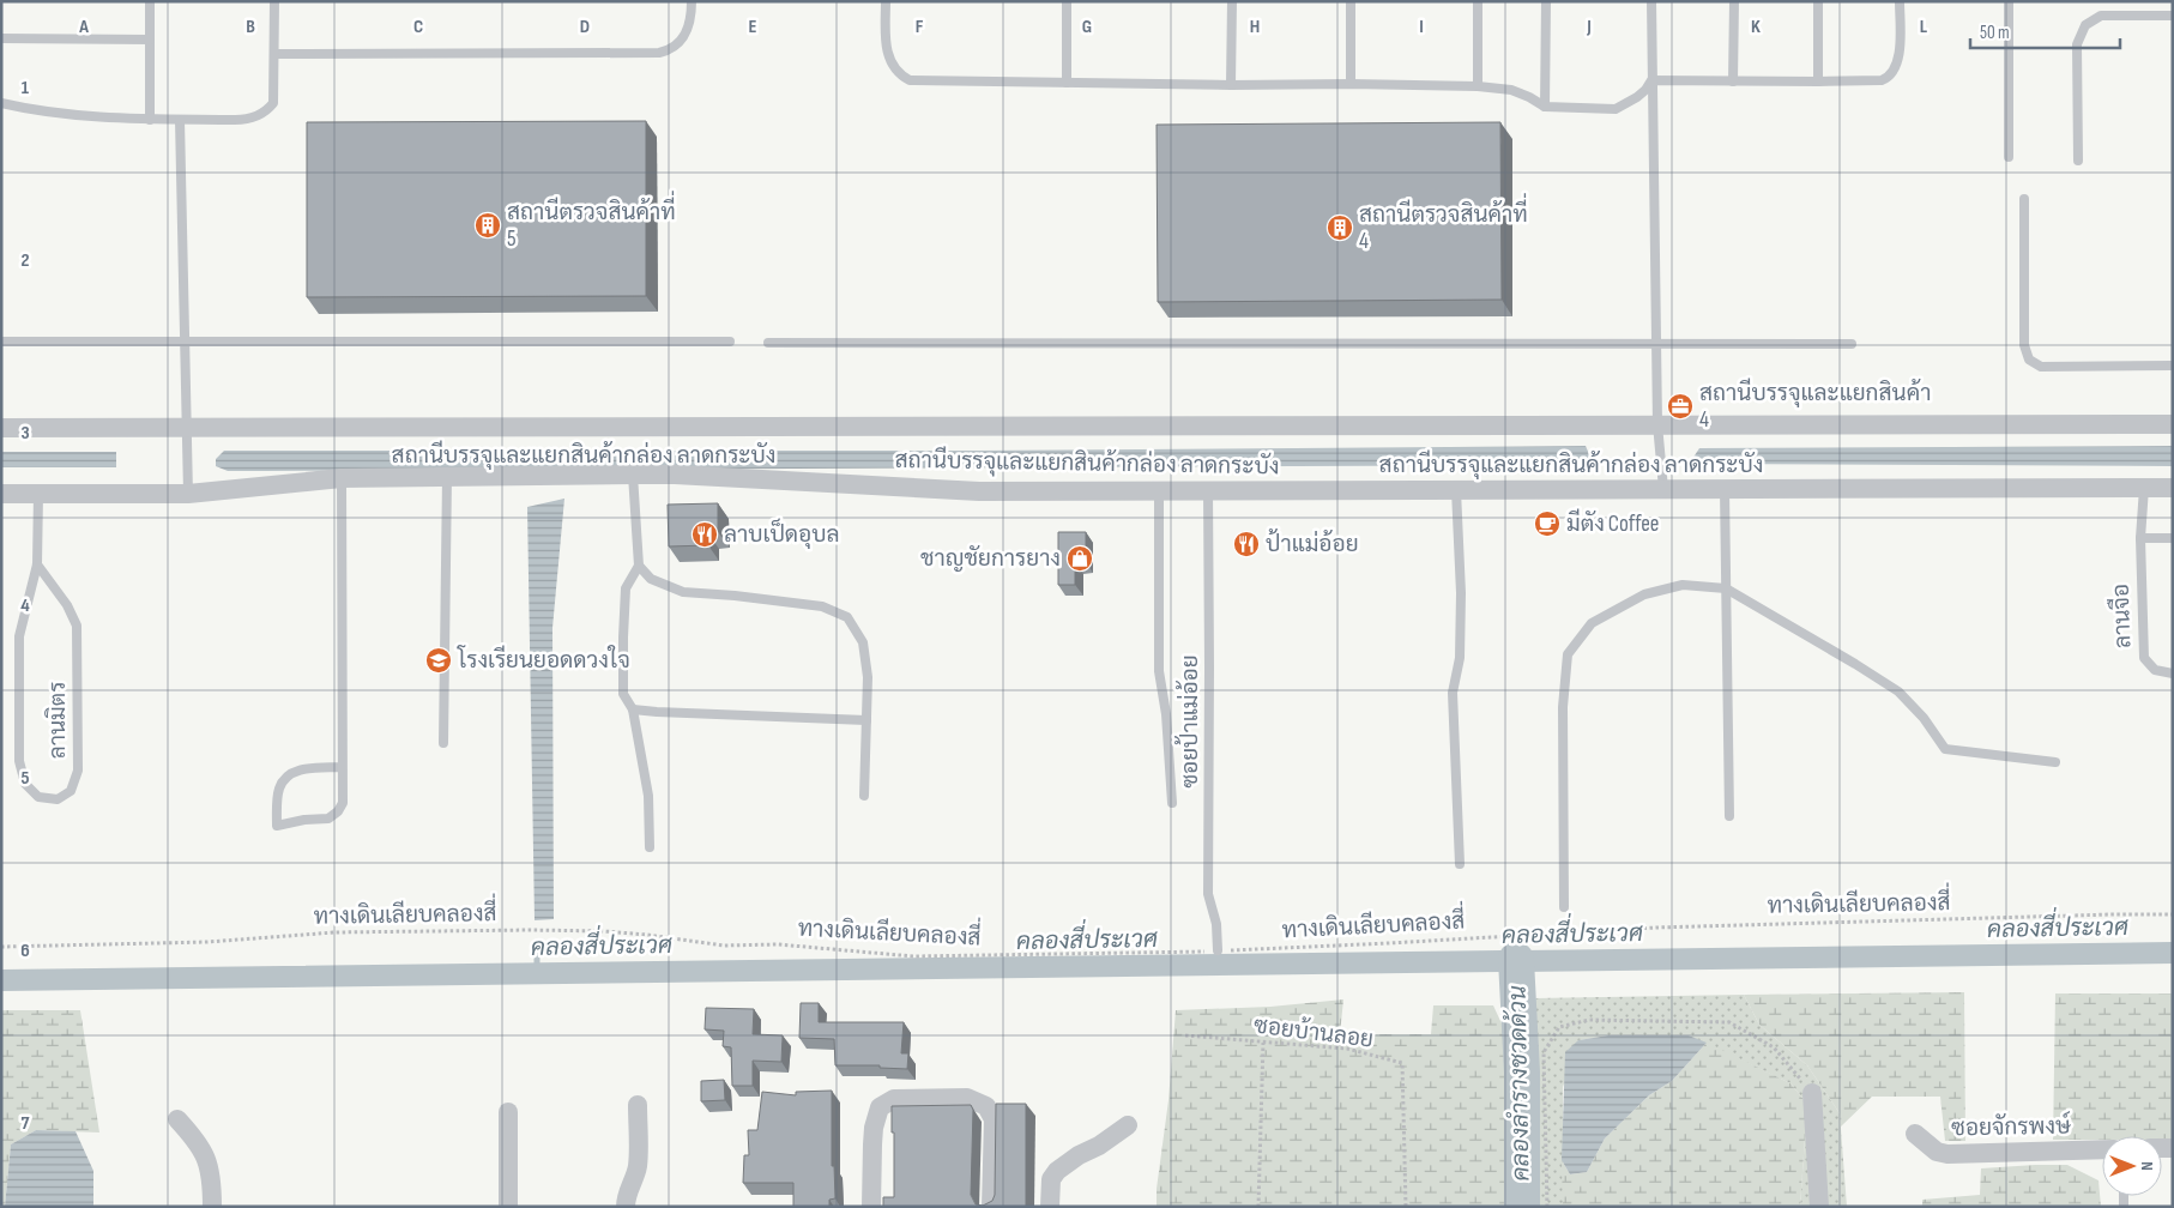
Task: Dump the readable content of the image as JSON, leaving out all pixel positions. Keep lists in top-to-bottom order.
{
  "streets": {
    "street": ["สถานีบรรจุและแยกสินค้ากล่อง ลาดกระบัง", "ซอยจักรพงษ์"],
    "lane": ["ลานจือ", "ลานมิตร", "ซอยป้าแม่อ้อย"],
    "path": ["ทางเดินเลียบคลองสี่", "ซอยบ้านลอย"]
  },
  "crossings": [
    ["สถานีบรรจุและแยกสินค้ากล่อง ลาดกระบัง", "ลานจือ"],
    ["สถานีบรรจุและแยกสินค้ากล่อง ลาดกระบัง", "ลานมิตร"],
    ["สถานีบรรจุและแยกสินค้ากล่อง ลาดกระบัง", "ซอยป้าแม่อ้อย"],
    ["ซอยป้าแม่อ้อย", "ทางเดินเลียบคลองสี่"]
  ],
  "water": ["คลองสี่ประเวศ", "คลองลำรางชวดด้วน"],
  "places": {
    "building": ["สถานีตรวจสินค้าที่ 5", "สถานีตรวจสินค้าที่ 4"],
    "office": ["สถานีบรรจุและแยกสินค้า 4"],
    "cafe": ["มีตัง Coffee"],
    "restaurant": ["ลาบเป็ดอุบล", "ป้าแม่อ้อย"],
    "shop": ["ชาญชัยการยาง"],
    "school or university": ["โรงเรียนยอดดวงใจ"]
  },
  "scale_bar": "50 m",
  "north": "right",
  "grid": {
    "columns": [
      "A",
      "B",
      "C",
      "D",
      "E",
      "F",
      "G",
      "H",
      "I",
      "J",
      "K",
      "L"
    ],
    "rows": [
      "1",
      "2",
      "3",
      "4",
      "5",
      "6",
      "7"
    ]
  }
}
